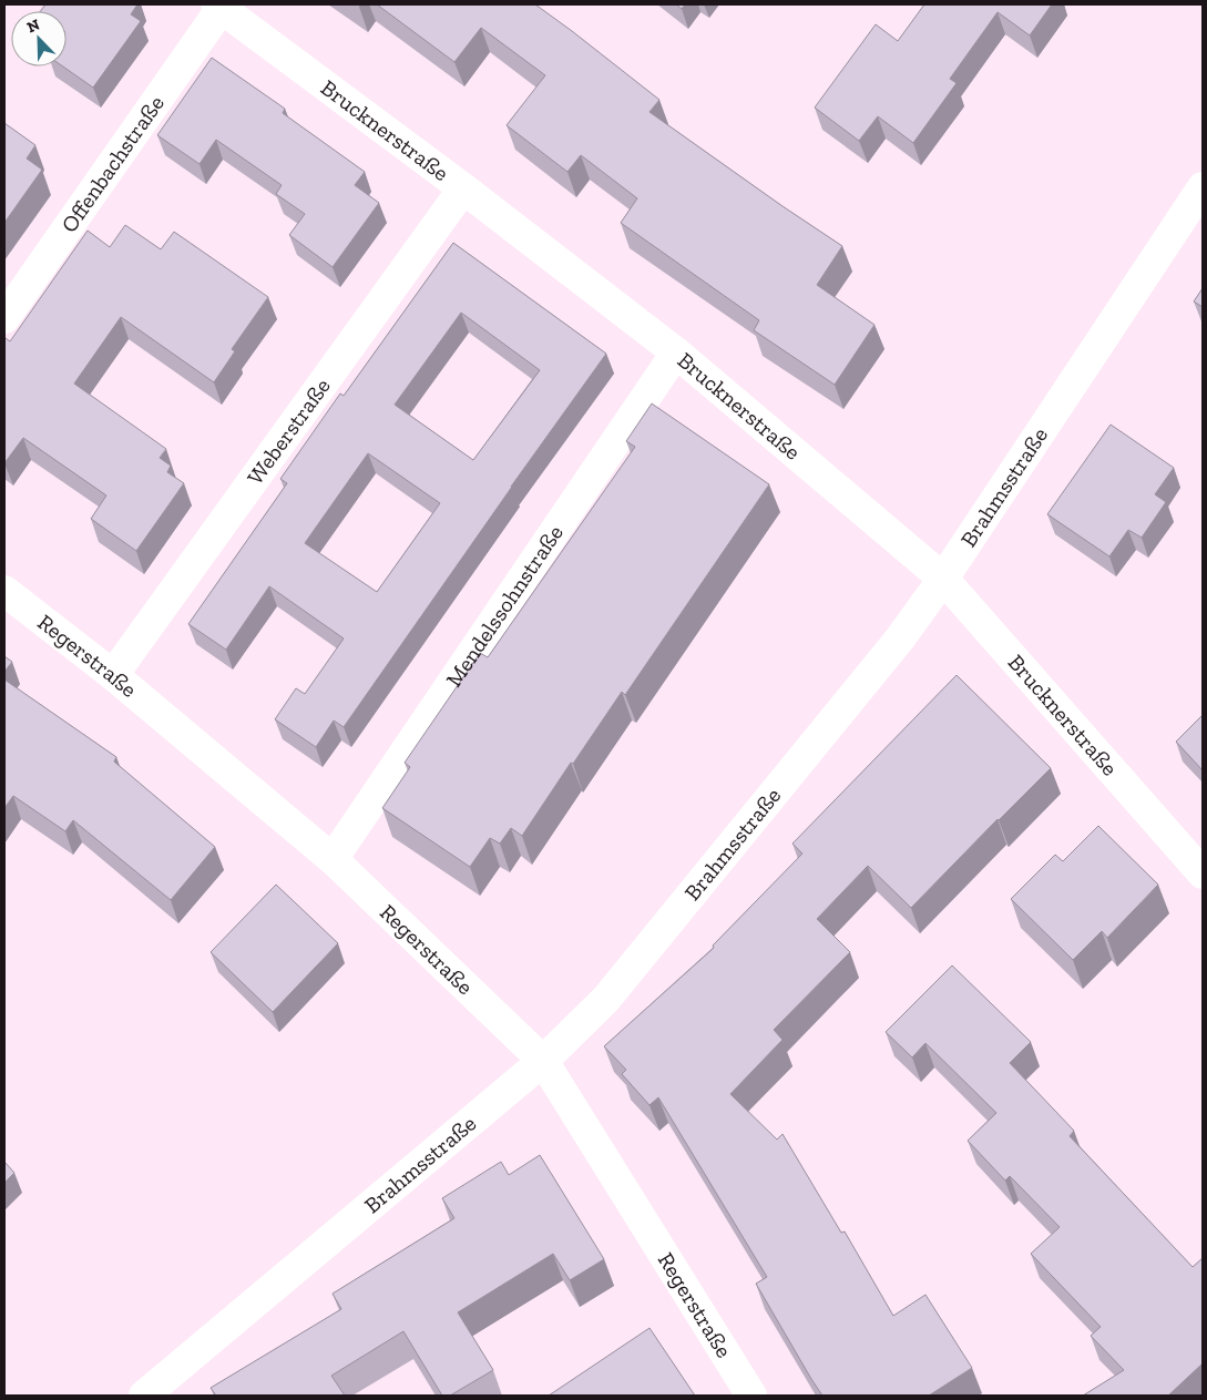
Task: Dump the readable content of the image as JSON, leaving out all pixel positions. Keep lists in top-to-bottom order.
{
  "streets": {
    "street": [
      "Brucknerstraße",
      "Offenbachstraße",
      "Weberstraße",
      "Brahmsstraße",
      "Mendelssohnstraße",
      "Regerstraße"
    ]
  },
  "crossings": [
    ["Brucknerstraße", "Offenbachstraße"],
    ["Brucknerstraße", "Weberstraße"],
    ["Brucknerstraße", "Brahmsstraße"],
    ["Brucknerstraße", "Mendelssohnstraße"],
    ["Weberstraße", "Regerstraße"],
    ["Brahmsstraße", "Regerstraße"],
    ["Mendelssohnstraße", "Regerstraße"]
  ],
  "north": "top left"
}
